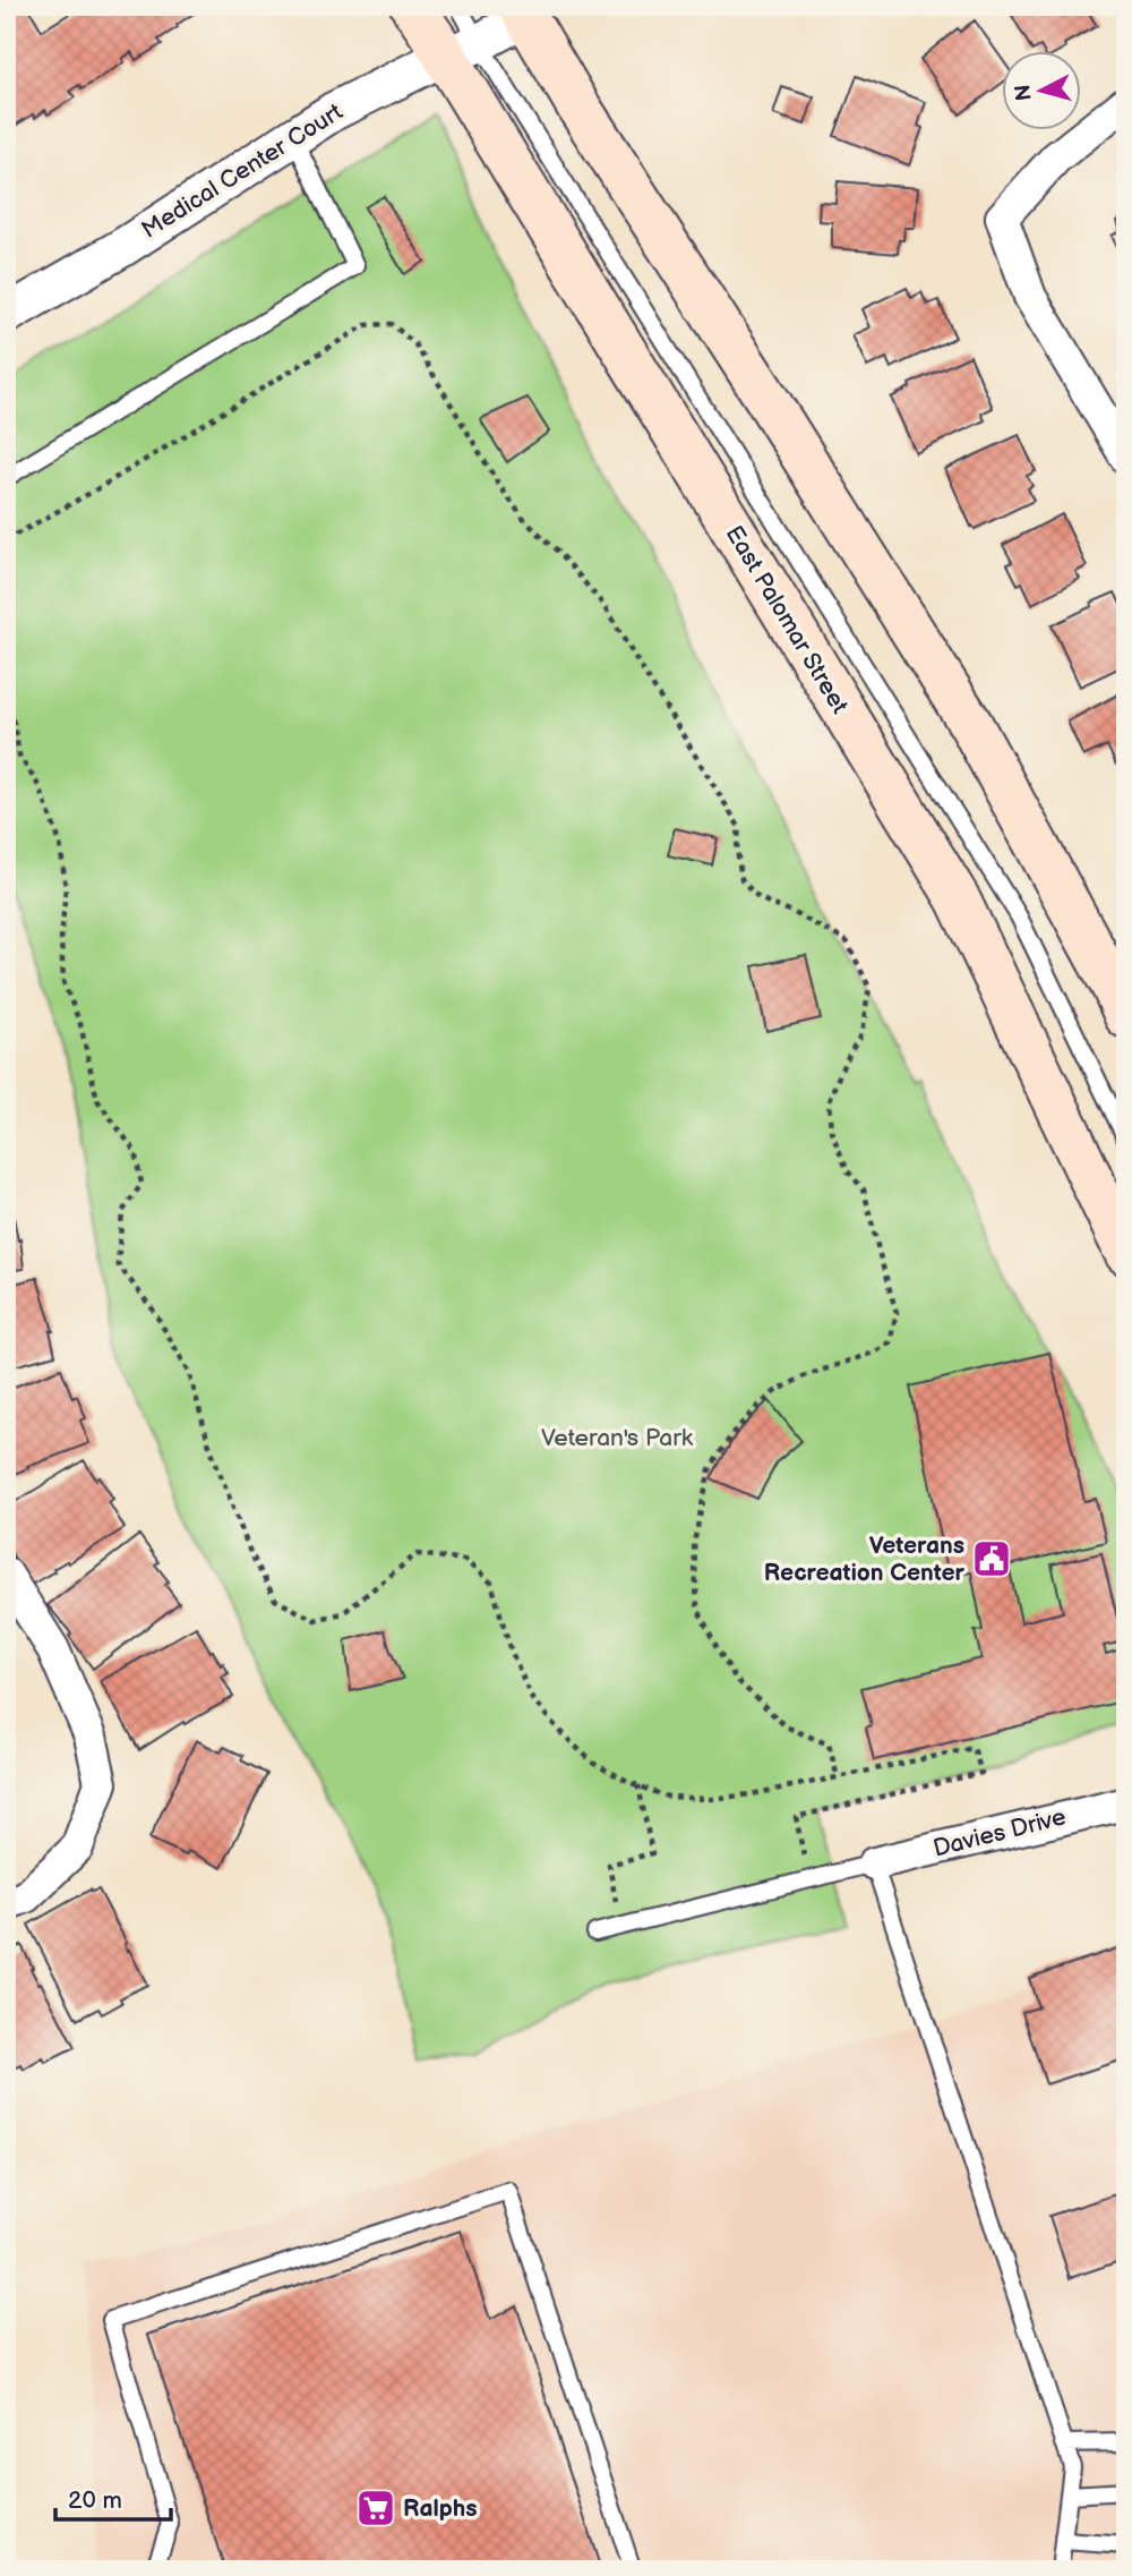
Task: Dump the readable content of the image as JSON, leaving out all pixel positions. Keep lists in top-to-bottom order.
{
  "streets": {
    "main road": ["East Palomar Street"],
    "street": ["Medical Center Court", "Davies Drive"]
  },
  "crossings": [
    ["Medical Center Court", "East Palomar Street"]
  ],
  "parks": ["Veteran's Park"],
  "places": {
    "public building": ["Veterans Recreation Center"],
    "supermarket": ["Ralphs"]
  },
  "scale_bar": "20 m",
  "north": "left"
}
